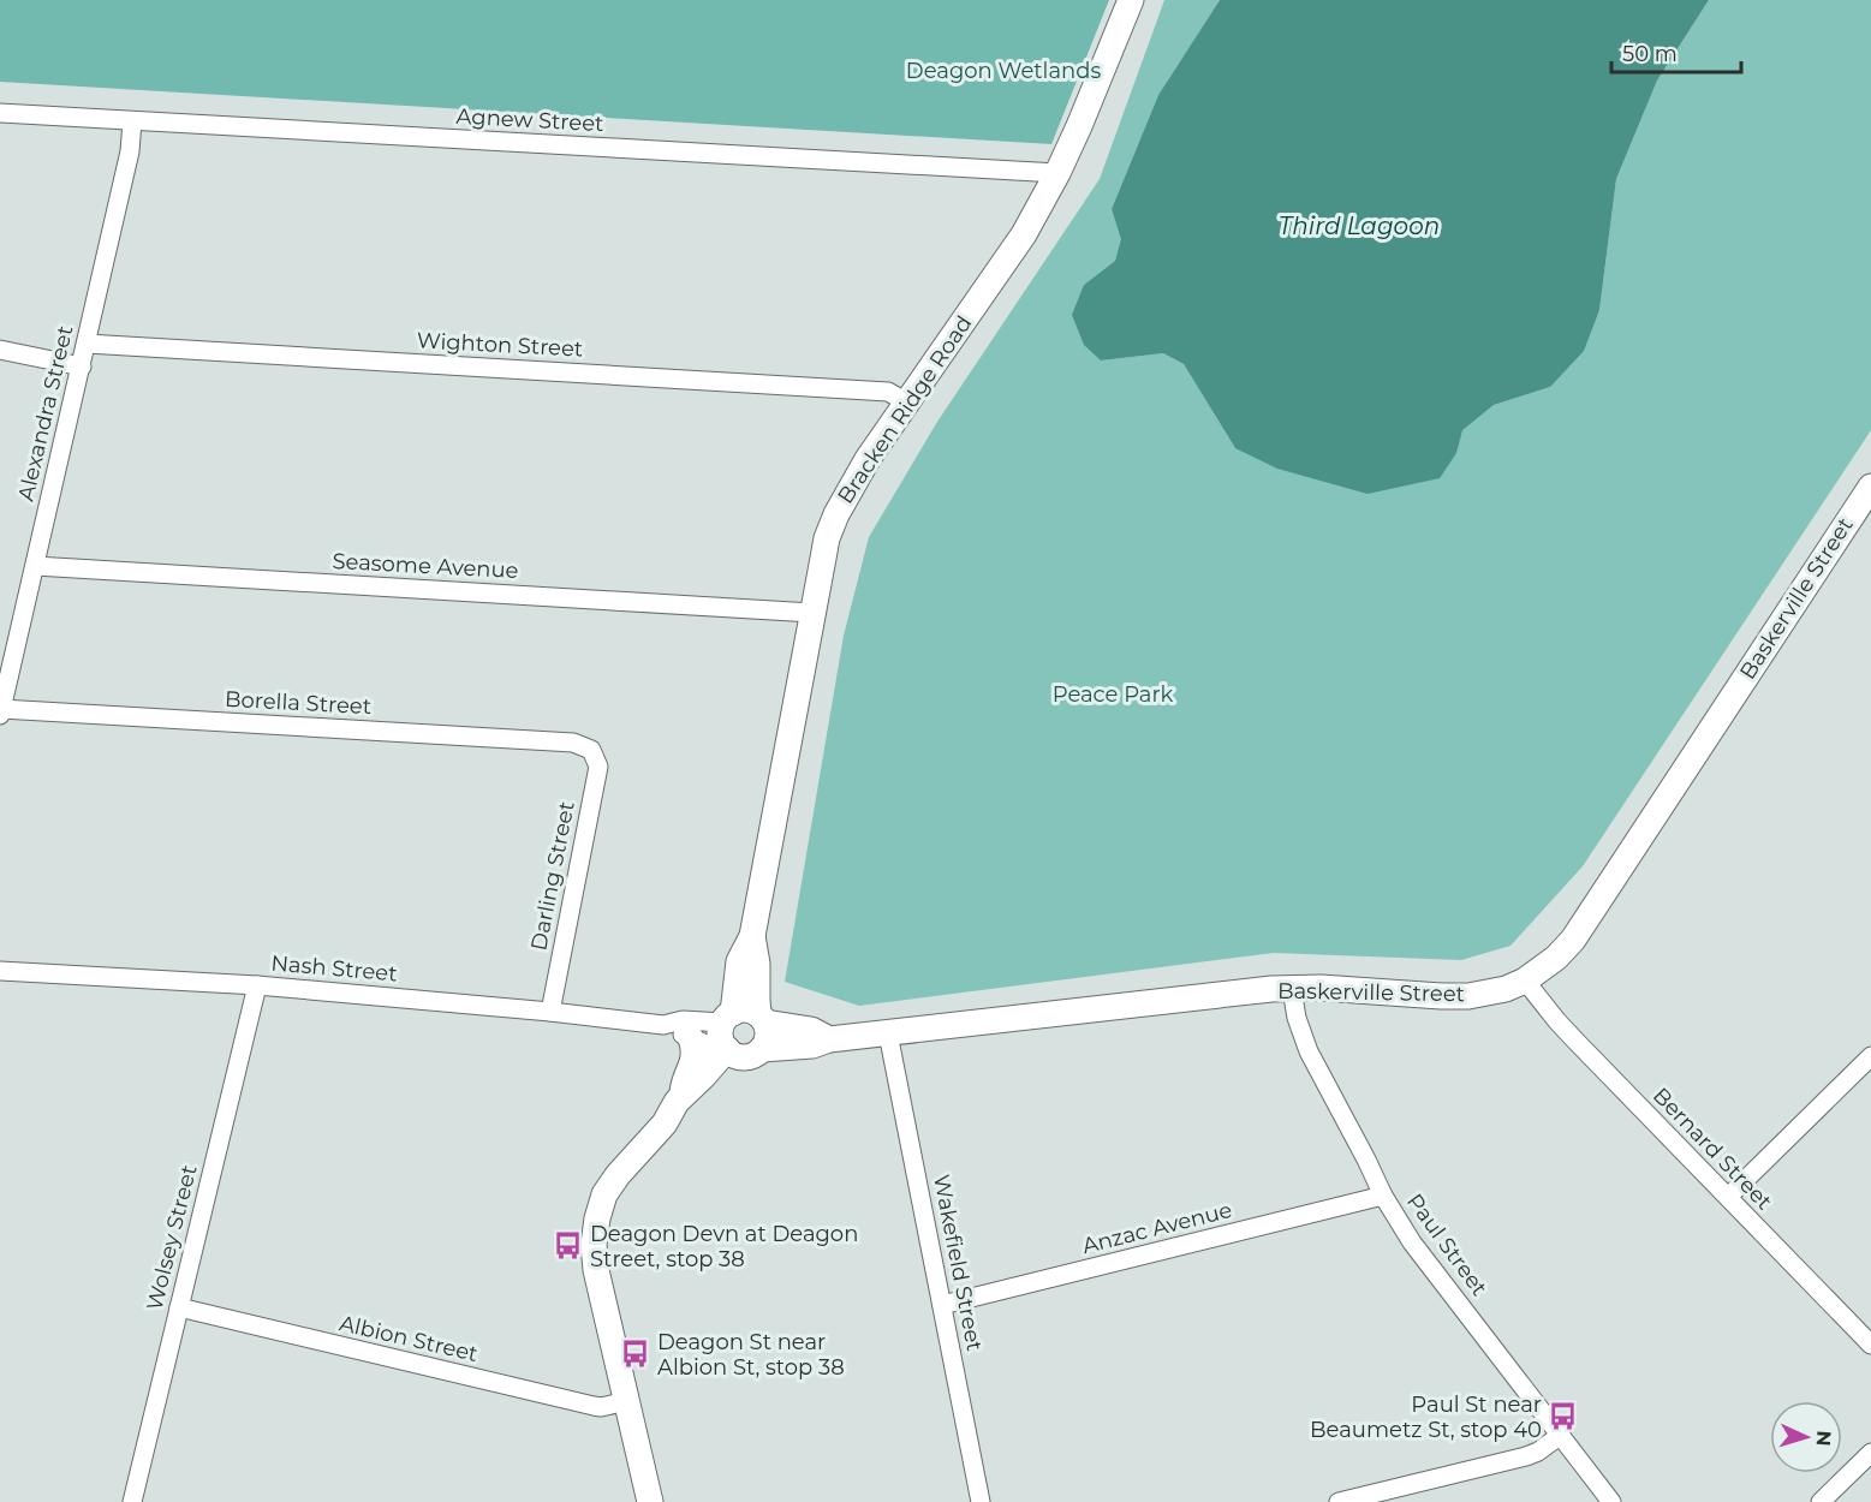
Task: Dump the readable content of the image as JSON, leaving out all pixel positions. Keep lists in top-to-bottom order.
{
  "streets": {
    "main road": ["Bracken Ridge Road", "Baskerville Street"],
    "street": [
      "Agnew Street",
      "Wighton Street",
      "Alexandra Street",
      "Seasome Avenue",
      "Borella Street",
      "Darling Street",
      "Nash Street",
      "Bernard Street",
      "Anzac Avenue",
      "Wolsey Street",
      "Paul Street",
      "Wakefield Street",
      "Albion Street"
    ]
  },
  "crossings": [
    ["Agnew Street", "Bracken Ridge Road"],
    ["Agnew Street", "Alexandra Street"],
    ["Wighton Street", "Bracken Ridge Road"],
    ["Wighton Street", "Alexandra Street"],
    ["Bracken Ridge Road", "Seasome Avenue"],
    ["Bracken Ridge Road", "Baskerville Street"],
    ["Bracken Ridge Road", "Nash Street"],
    ["Alexandra Street", "Seasome Avenue"],
    ["Alexandra Street", "Borella Street"],
    ["Baskerville Street", "Nash Street"],
    ["Baskerville Street", "Bernard Street"],
    ["Baskerville Street", "Paul Street"],
    ["Baskerville Street", "Wakefield Street"],
    ["Borella Street", "Darling Street"],
    ["Darling Street", "Nash Street"],
    ["Nash Street", "Wolsey Street"],
    ["Anzac Avenue", "Paul Street"],
    ["Anzac Avenue", "Wakefield Street"],
    ["Wolsey Street", "Albion Street"]
  ],
  "water": ["Third Lagoon"],
  "parks": ["Deagon Wetlands", "Peace Park"],
  "places": {
    "bus stop": ["Deagon Devn at Deagon Street, stop 38", "Deagon St near Albion St, stop 38", "Paul St near Beaumetz St, stop 40"]
  },
  "scale_bar": "50 m",
  "north": "right"
}
